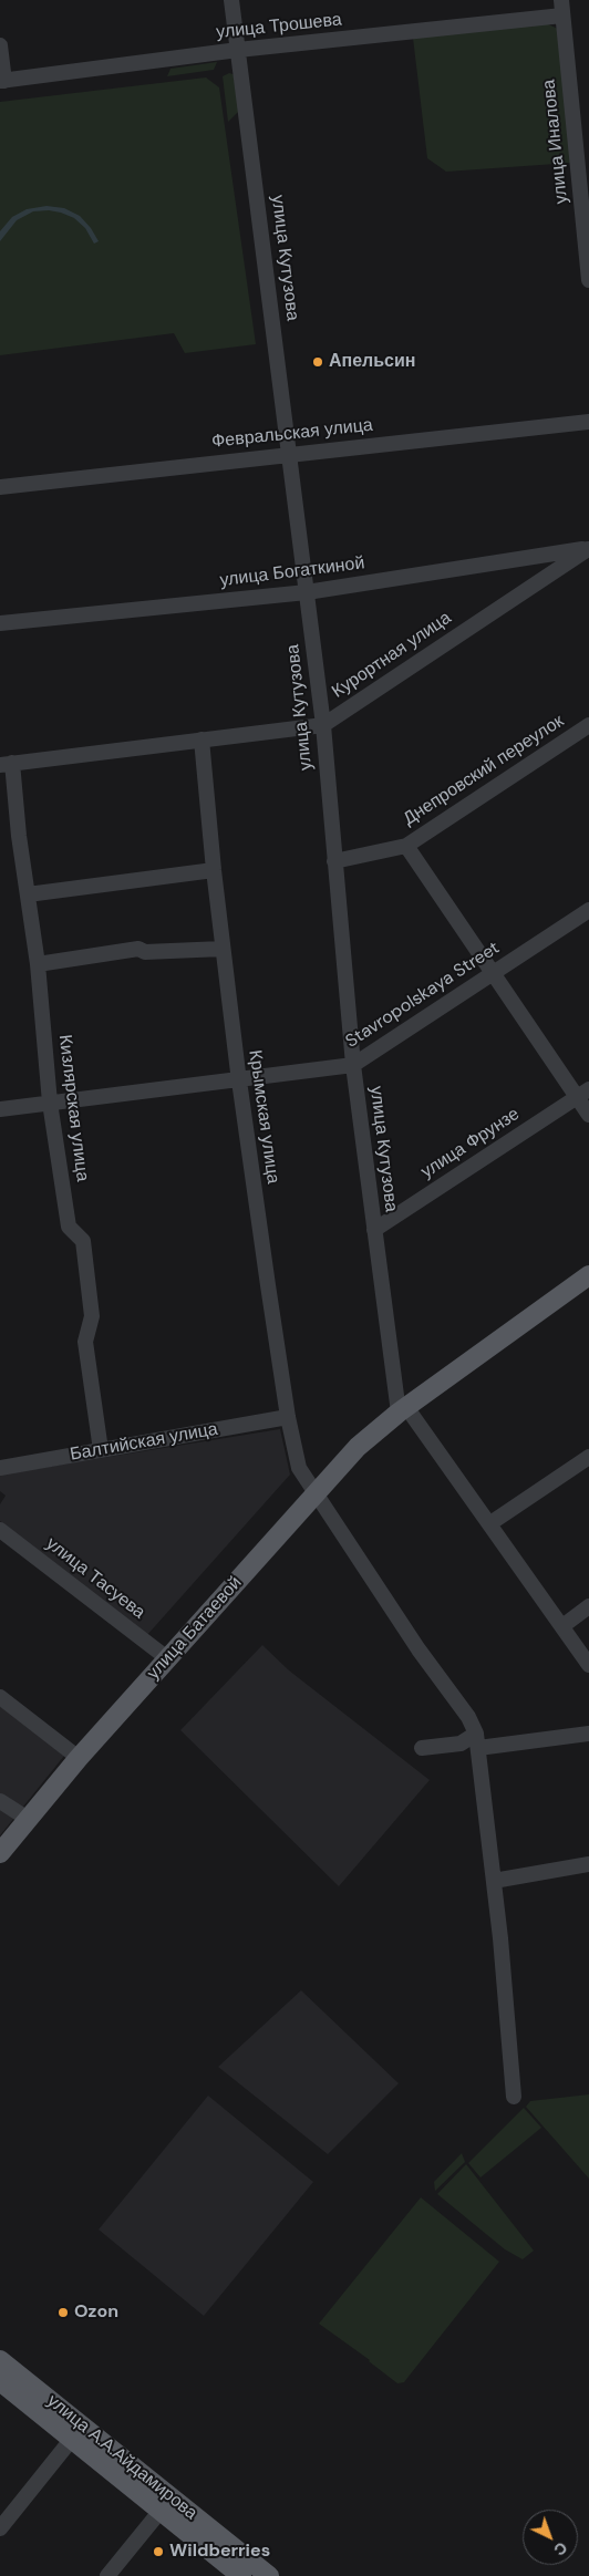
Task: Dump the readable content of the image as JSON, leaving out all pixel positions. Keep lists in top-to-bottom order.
{
  "streets": {
    "main road": ["улица Батаевой", "улица А.А.Айдамирова"],
    "street": [
      "улица Трошева",
      "улица Иналова",
      "улица Кутузова",
      "Февральская улица",
      "улица Богаткиной",
      "Курортная улица",
      "Днепровский переулок",
      "Stavropolskaya Street",
      "Кизлярская улица",
      "Крымская улица",
      "улица Фрунзе",
      "Балтийская улица",
      "улица Тасуева"
    ]
  },
  "crossings": [
    ["улица Трошева", "улица Иналова"],
    ["улица Трошева", "улица Кутузова"],
    ["улица Кутузова", "Февральская улица"],
    ["улица Кутузова", "улица Богаткиной"],
    ["улица Кутузова", "Курортная улица"],
    ["улица Кутузова", "Днепровский переулок"],
    ["улица Кутузова", "Stavropolskaya Street"],
    ["улица Кутузова", "улица Фрунзе"],
    ["улица Кутузова", "улица Батаевой"],
    ["улица Богаткиной", "Курортная улица"],
    ["Курортная улица", "Кизлярская улица"],
    ["Курортная улица", "Крымская улица"],
    ["Stavropolskaya Street", "Кизлярская улица"],
    ["Stavropolskaya Street", "Крымская улица"],
    ["Кизлярская улица", "Балтийская улица"],
    ["Крымская улица", "Балтийская улица"],
    ["Крымская улица", "улица Батаевой"],
    ["улица Тасуева", "улица Батаевой"]
  ],
  "places": ["Апельсин", "Ozon", "Wildberries"],
  "north": "bottom right"
}
